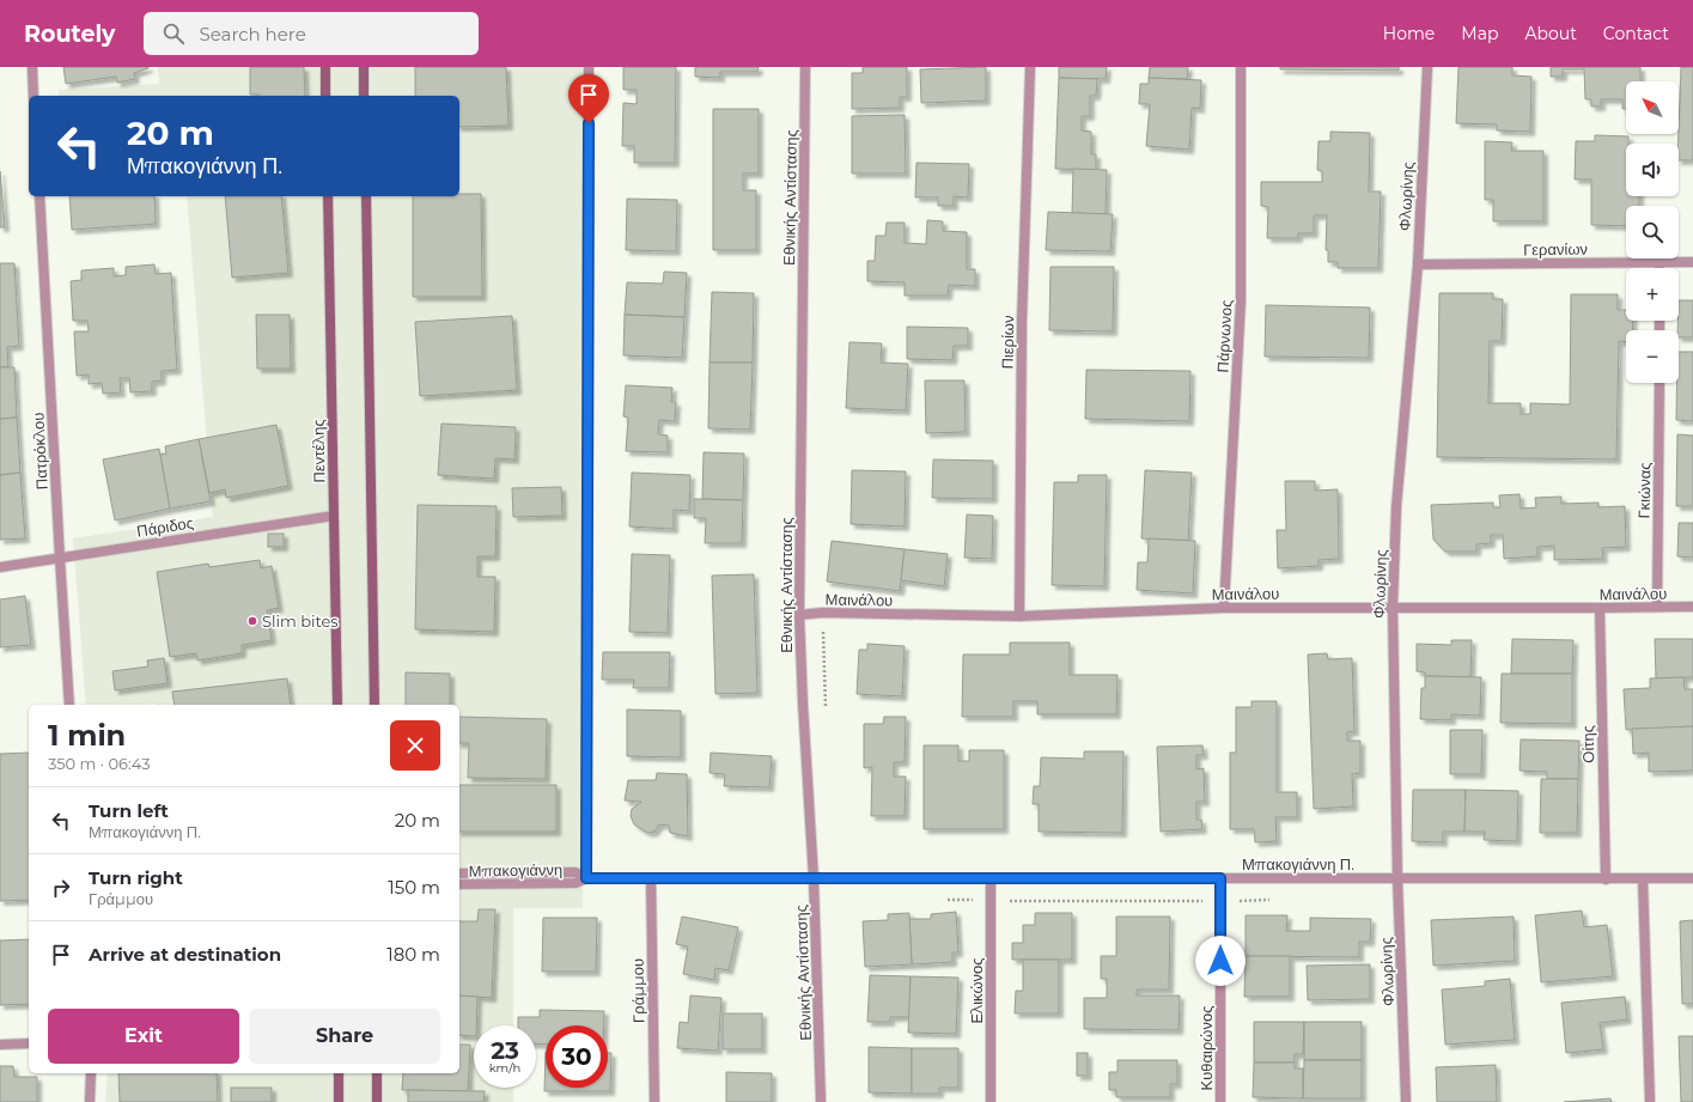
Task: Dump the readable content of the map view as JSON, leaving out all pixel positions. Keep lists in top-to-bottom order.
{
  "streets": {
    "main road": ["Πεντέλης"],
    "street": [
      "Φλωρίνης",
      "Εθνικής Αντίστασης",
      "Γερανίων",
      "Πάρνωνος",
      "Πιερίων",
      "Πατρόκλου",
      "Γκιώνας",
      "Πάριδος",
      "Μαινάλου",
      "Οίτης",
      "Μπακογιάννη Π.",
      "Μπακογιάννη",
      "Γράμμου",
      "Ελικώνος",
      "Κυθαιρώνος"
    ]
  },
  "crossings": [
    ["Φλωρίνης", "Γερανίων"],
    ["Φλωρίνης", "Μαινάλου"],
    ["Φλωρίνης", "Μπακογιάννη Π."],
    ["Εθνικής Αντίστασης", "Μαινάλου"],
    ["Εθνικής Αντίστασης", "Μπακογιάννη Π."],
    ["Πάρνωνος", "Μαινάλου"],
    ["Πιερίων", "Μαινάλου"],
    ["Πατρόκλου", "Πάριδος"],
    ["Πεντέλης", "Πάριδος"],
    ["Γκιώνας", "Μαινάλου"],
    ["Μαινάλου", "Οίτης"],
    ["Οίτης", "Μπακογιάννη Π."],
    ["Μπακογιάννη Π.", "Μπακογιάννη"],
    ["Μπακογιάννη Π.", "Γράμμου"],
    ["Μπακογιάννη Π.", "Ελικώνος"],
    ["Μπακογιάννη Π.", "Κυθαιρώνος"]
  ],
  "places": ["Slim bites"],
  "north": "top left",
  "page": {
    "header": "Routely",
    "search": "Search here",
    "nav": [
      "Home",
      "Map",
      "About",
      "Contact"
    ],
    "map_buttons": ["+", "−"],
    "turn": ["20 m", "Μπακογιάννη Π."],
    "heading": ["1 min", "350 m · 06:43"],
    "list": [
      {
        "name": "Turn left",
        "note": "Μπακογιάννη Π.",
        "value": "20 m"
      },
      {
        "name": "Turn right",
        "note": "Γράμμου",
        "value": "150 m"
      },
      {
        "name": "Arrive at destination",
        "value": "180 m"
      }
    ],
    "buttons": ["Exit", "Share"],
    "speed": "23 km/h",
    "limit": "30"
  }
}
